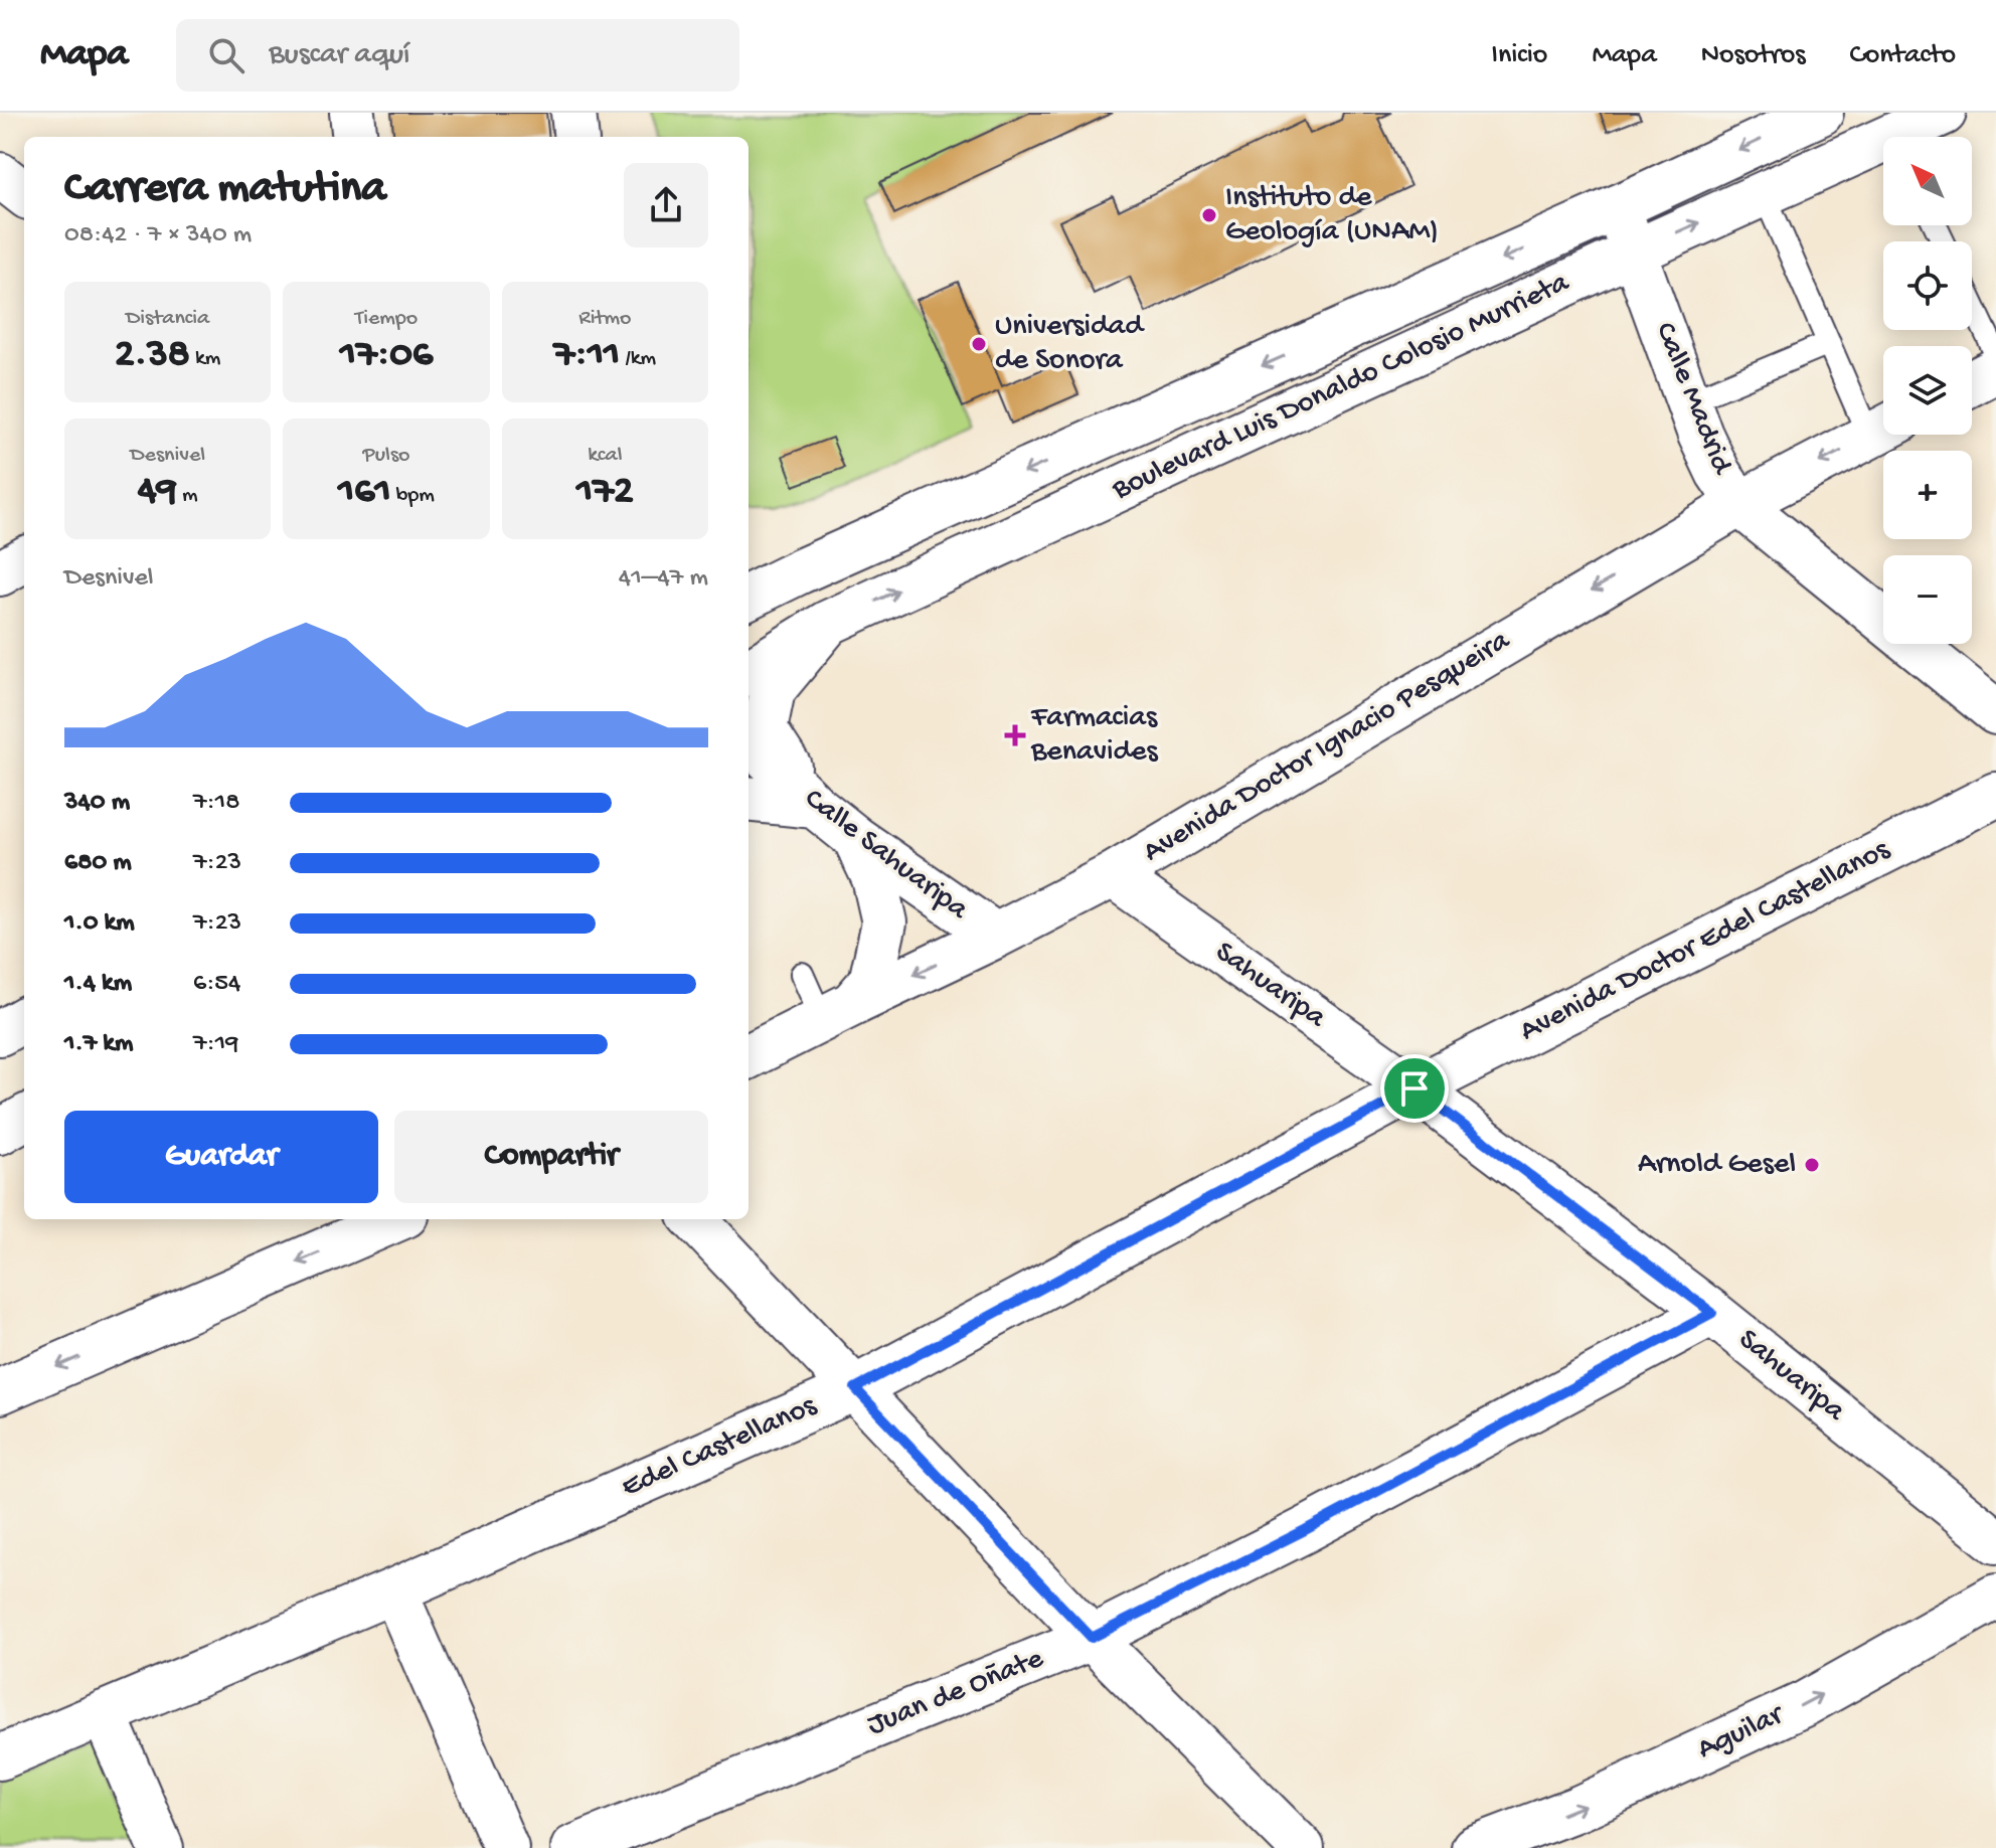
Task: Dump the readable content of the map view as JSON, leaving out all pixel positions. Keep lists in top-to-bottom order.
{
  "streets": {
    "street": [
      "Boulevard Luis Donaldo Colosio Murrieta",
      "Calle Madrid",
      "Avenida Doctor Ignacio Pesqueira",
      "Calle Sahuaripa",
      "Avenida Doctor Edel Castellanos",
      "Sahuaripa",
      "Edel Castellanos",
      "Juan de Oñate",
      "Aguilar"
    ]
  },
  "crossings": [
    ["Boulevard Luis Donaldo Colosio Murrieta", "Calle Madrid"],
    ["Calle Madrid", "Avenida Doctor Ignacio Pesqueira"],
    ["Avenida Doctor Ignacio Pesqueira", "Calle Sahuaripa"],
    ["Avenida Doctor Ignacio Pesqueira", "Sahuaripa"],
    ["Avenida Doctor Edel Castellanos", "Sahuaripa"],
    ["Avenida Doctor Edel Castellanos", "Edel Castellanos"],
    ["Sahuaripa", "Edel Castellanos"],
    ["Sahuaripa", "Juan de Oñate"]
  ],
  "one_way": ["Avenida Doctor Ignacio Pesqueira", "Aguilar"],
  "places": {
    "other": ["Instituto de Geología (UNAM)", "Universidad de Sonora", "Arnold Gesel"],
    "health": ["Farmacias Benavides"]
  },
  "north": "top left",
  "page": {
    "header": "Mapa",
    "search": "Buscar aquí",
    "nav": [
      "Inicio",
      "Mapa",
      "Nosotros",
      "Contacto"
    ],
    "map_buttons": ["+", "−"],
    "heading": ["Carrera matutina", "08:42 · 7 × 340 m"],
    "stats": [
      ["Distancia", "2.38 km"],
      ["Tiempo", "17:06"],
      ["Ritmo", "7:11 /km"],
      ["Desnivel", "49 m"],
      ["Pulso", "161 bpm"],
      ["kcal", "172"]
    ],
    "chart": ["Desnivel", "41–47 m"],
    "list": [
      {
        "name": "340 m",
        "note": "7:18"
      },
      {
        "name": "680 m",
        "note": "7:23"
      },
      {
        "name": "1.0 km",
        "note": "7:23"
      },
      {
        "name": "1.4 km",
        "note": "6:54"
      },
      {
        "name": "1.7 km",
        "note": "7:19"
      }
    ],
    "buttons": ["Guardar", "Compartir"]
  }
}
